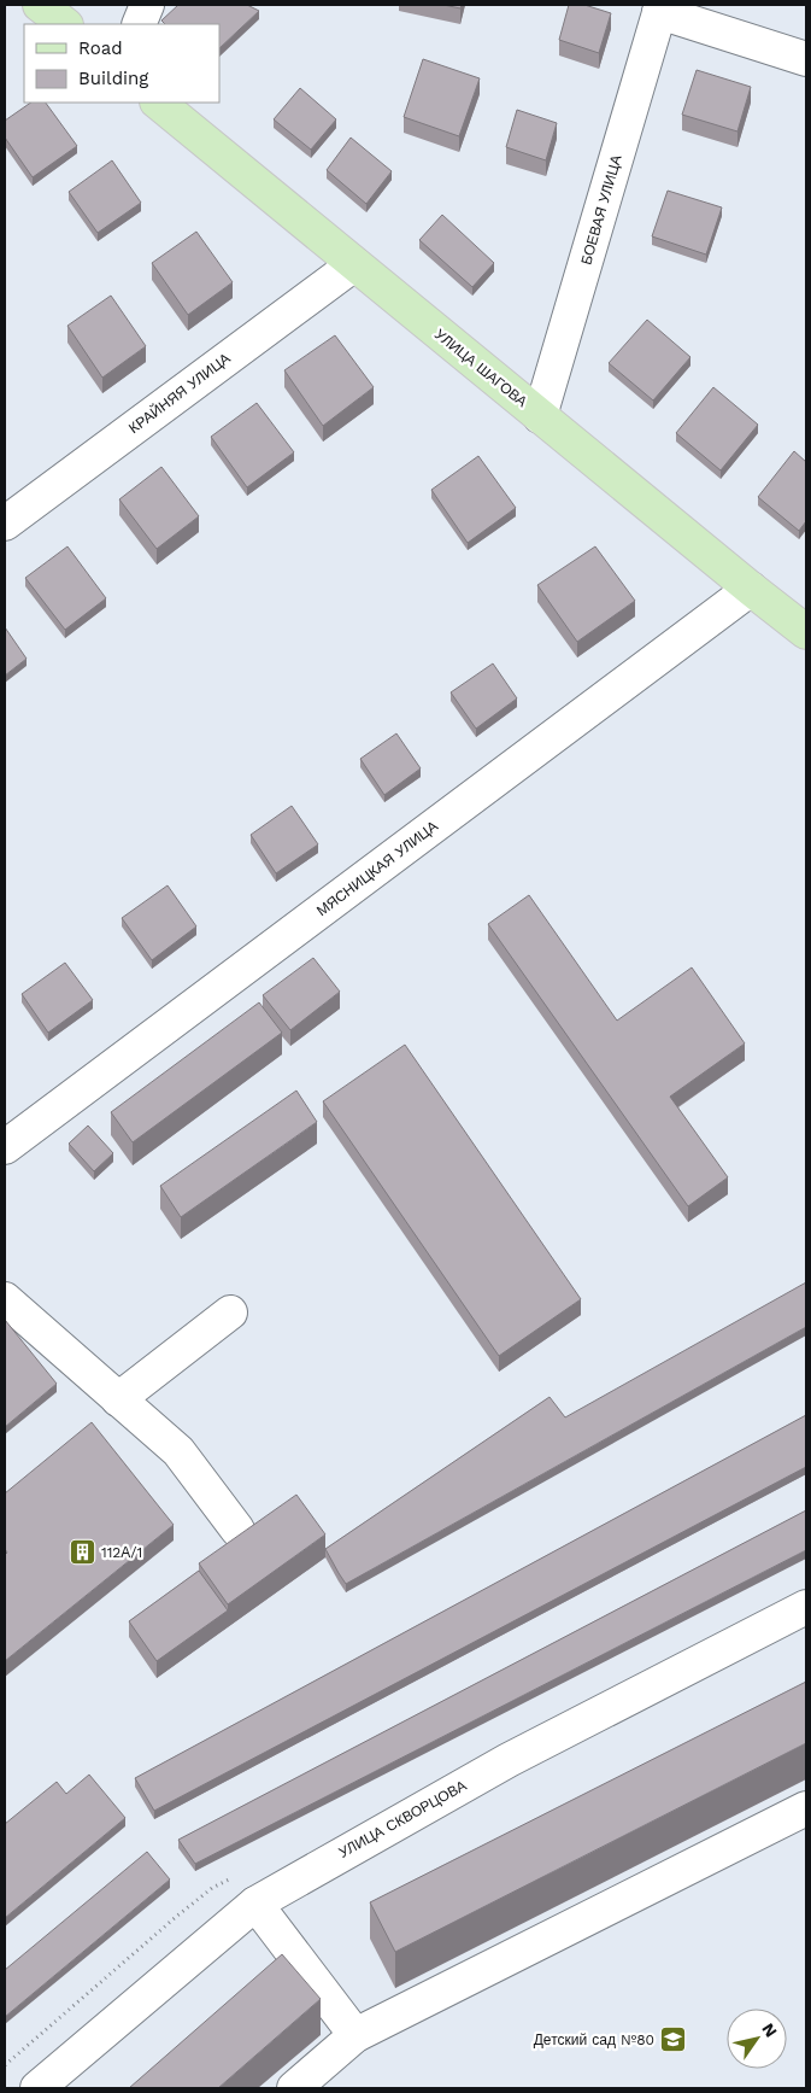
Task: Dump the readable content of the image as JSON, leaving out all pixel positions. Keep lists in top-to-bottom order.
{
  "streets": {
    "main road": ["УЛИЦА ШАГОВА"],
    "street": [
      "БОЕВАЯ УЛИЦА",
      "КРАЙНЯЯ УЛИЦА",
      "МЯСНИЦКАЯ УЛИЦА",
      "УЛИЦА СКВОРЦОВА"
    ]
  },
  "crossings": [
    ["БОЕВАЯ УЛИЦА", "УЛИЦА ШАГОВА"],
    ["УЛИЦА ШАГОВА", "КРАЙНЯЯ УЛИЦА"],
    ["УЛИЦА ШАГОВА", "МЯСНИЦКАЯ УЛИЦА"]
  ],
  "places": {
    "building": ["112А/1"],
    "school or university": ["Детский сад №80"]
  },
  "legend": ["Road", "Building"],
  "north": "top right"
}
